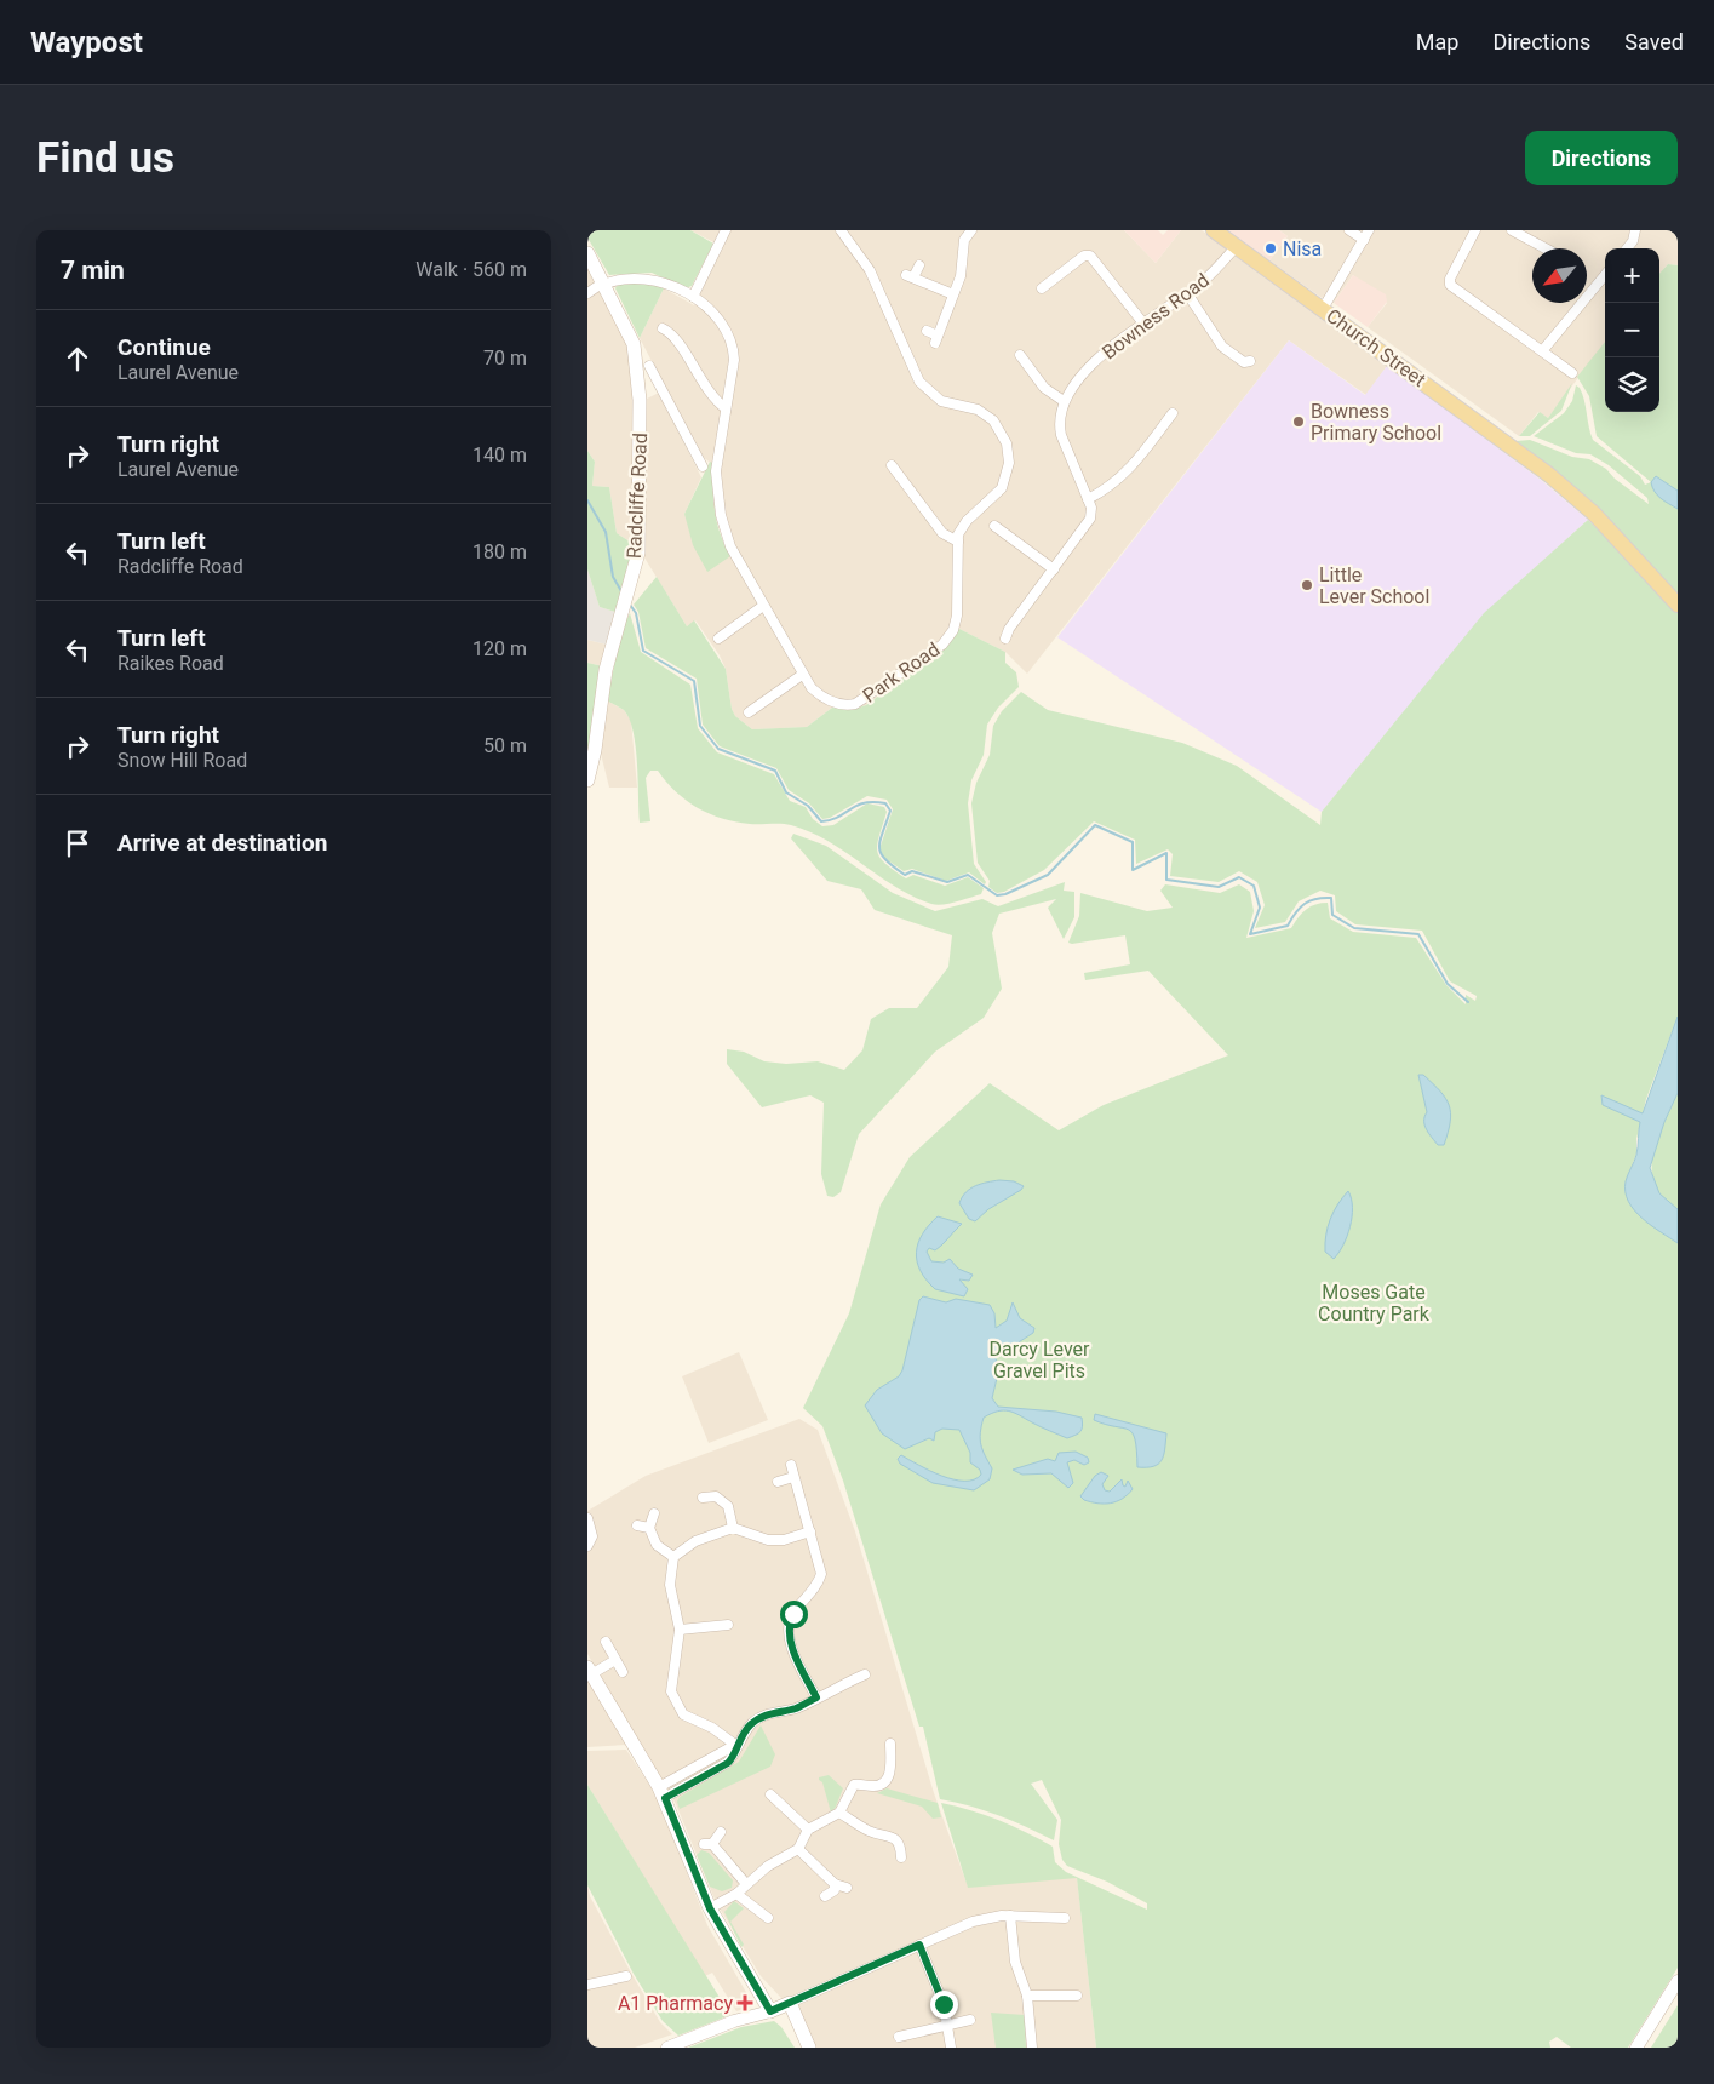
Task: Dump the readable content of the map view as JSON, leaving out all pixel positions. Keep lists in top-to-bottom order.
{
  "streets": {
    "main road": ["Church Street", "Radcliffe Road"],
    "street": ["Bowness Road", "Park Road"]
  },
  "crossings": [
    ["Bowness Road", "Church Street"],
    ["Radcliffe Road", "Park Road"]
  ],
  "parks": ["Moses Gate Country Park", "Darcy Lever Gravel Pits"],
  "places": {
    "other": ["Nisa", "Bowness Primary School", "Little Lever School"],
    "health": ["A1 Pharmacy"]
  },
  "north": "bottom left",
  "page": {
    "header": "Waypost",
    "nav": ["Map", "Directions", "Saved"],
    "buttons": "Directions",
    "title": "Find us",
    "heading": ["7 min", "Walk · 560 m"],
    "map_buttons": ["+", "−"],
    "list": [
      ["Continue", "Laurel Avenue", "70 m"],
      ["Turn right", "Laurel Avenue", "140 m"],
      ["Turn left", "Radcliffe Road", "180 m"],
      ["Turn left", "Raikes Road", "120 m"],
      ["Turn right", "Snow Hill Road", "50 m"],
      "Arrive at destination"
    ]
  }
}
